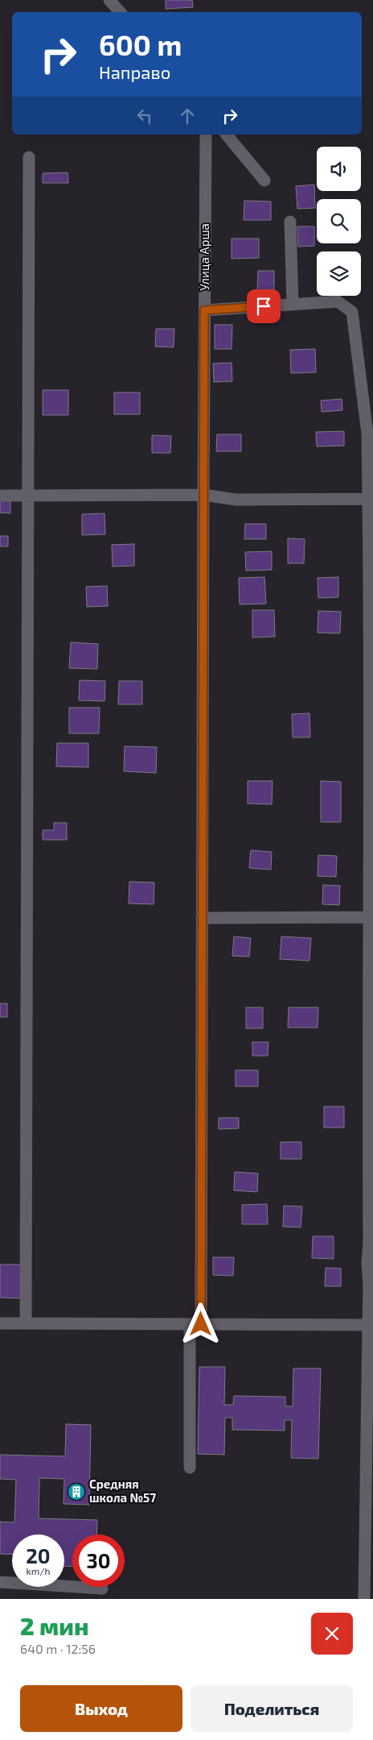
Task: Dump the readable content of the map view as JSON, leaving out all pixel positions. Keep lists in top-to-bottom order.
{
  "streets": {
    "street": ["Улица Арша"]
  },
  "places": {
    "building": ["Средняя школа №57"]
  },
  "page": {
    "turn": ["600 m", "Направо"],
    "speed": "20 km/h",
    "limit": "30",
    "heading": ["2 мин", "640 m · 12:56"],
    "buttons": ["Выход", "Поделиться"]
  }
}
